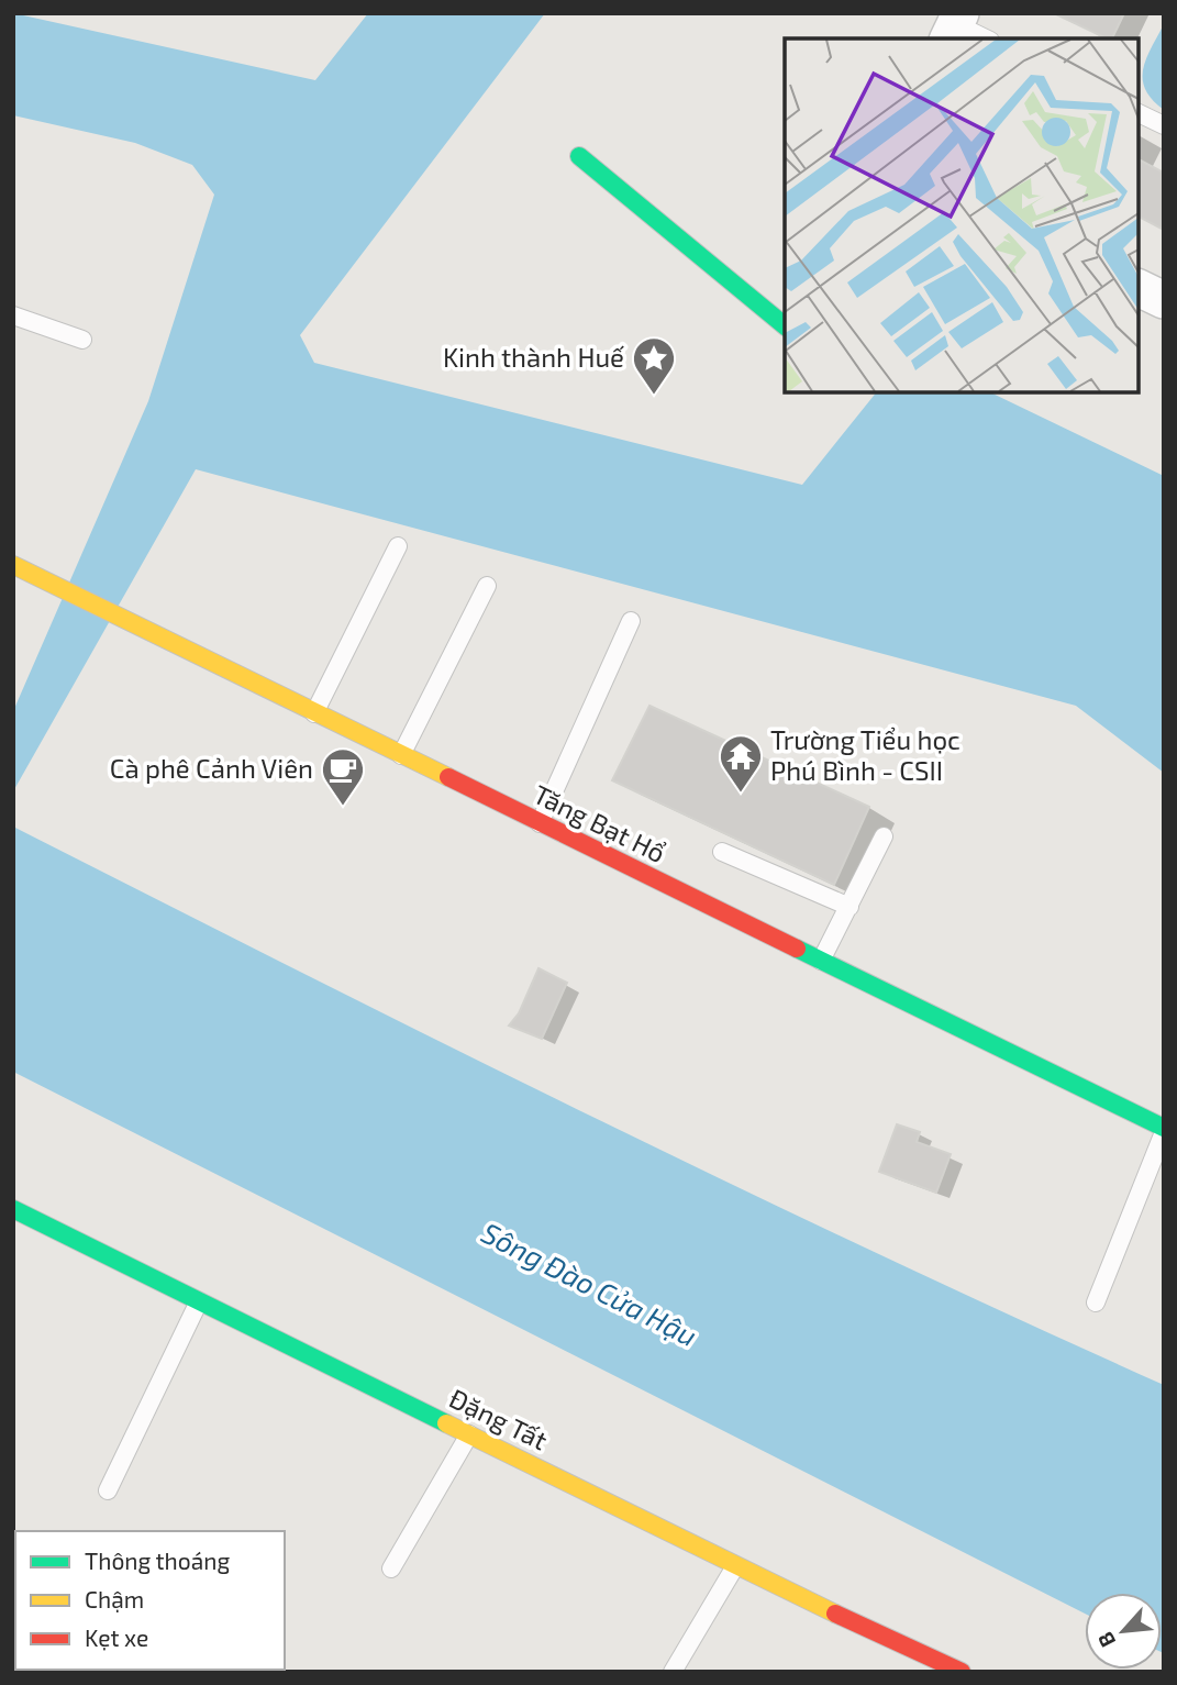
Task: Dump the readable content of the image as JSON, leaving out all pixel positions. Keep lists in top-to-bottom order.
{
  "streets": {
    "street": ["Tăng Bạt Hổ", "Đặng Tất"]
  },
  "water": ["Sông Đào Cửa Hậu"],
  "places": {
    "place": ["Kinh thành Huế"],
    "temple": ["Trường Tiểu học Phú Bình - CSII"],
    "cafe": ["Cà phê Cảnh Viên"]
  },
  "legend": ["Thông thoáng", "Chậm", "Kẹt xe"],
  "north": "bottom left"
}
